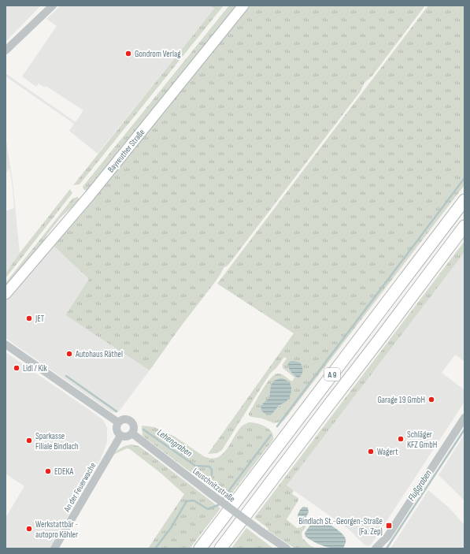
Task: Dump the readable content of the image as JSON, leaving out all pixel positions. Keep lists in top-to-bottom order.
{
  "streets": {
    "highway": ["A 9"],
    "main road": ["Bayreuther Straße"],
    "street": ["Leuschnitzstraße", "An der Feuerwache"]
  },
  "crossings": [
    ["Leuschnitzstraße", "An der Feuerwache"]
  ],
  "water": ["Lehengraben", "Flußgraben"],
  "places": {
    "other": [
      "Gondrom Verlag",
      "JET",
      "Autohaus Räthel",
      "Lidl / Kik",
      "Garage 19 GmbH",
      "Schläger KFZ GmbH",
      "Sparkasse Filiale Bindlach",
      "Wagert",
      "EDEKA",
      "Werkstattbär - autopro Köhler"
    ],
    "transit": ["Bindlach St.-Georgen-Straße (Fa. Zep)"]
  }
}
